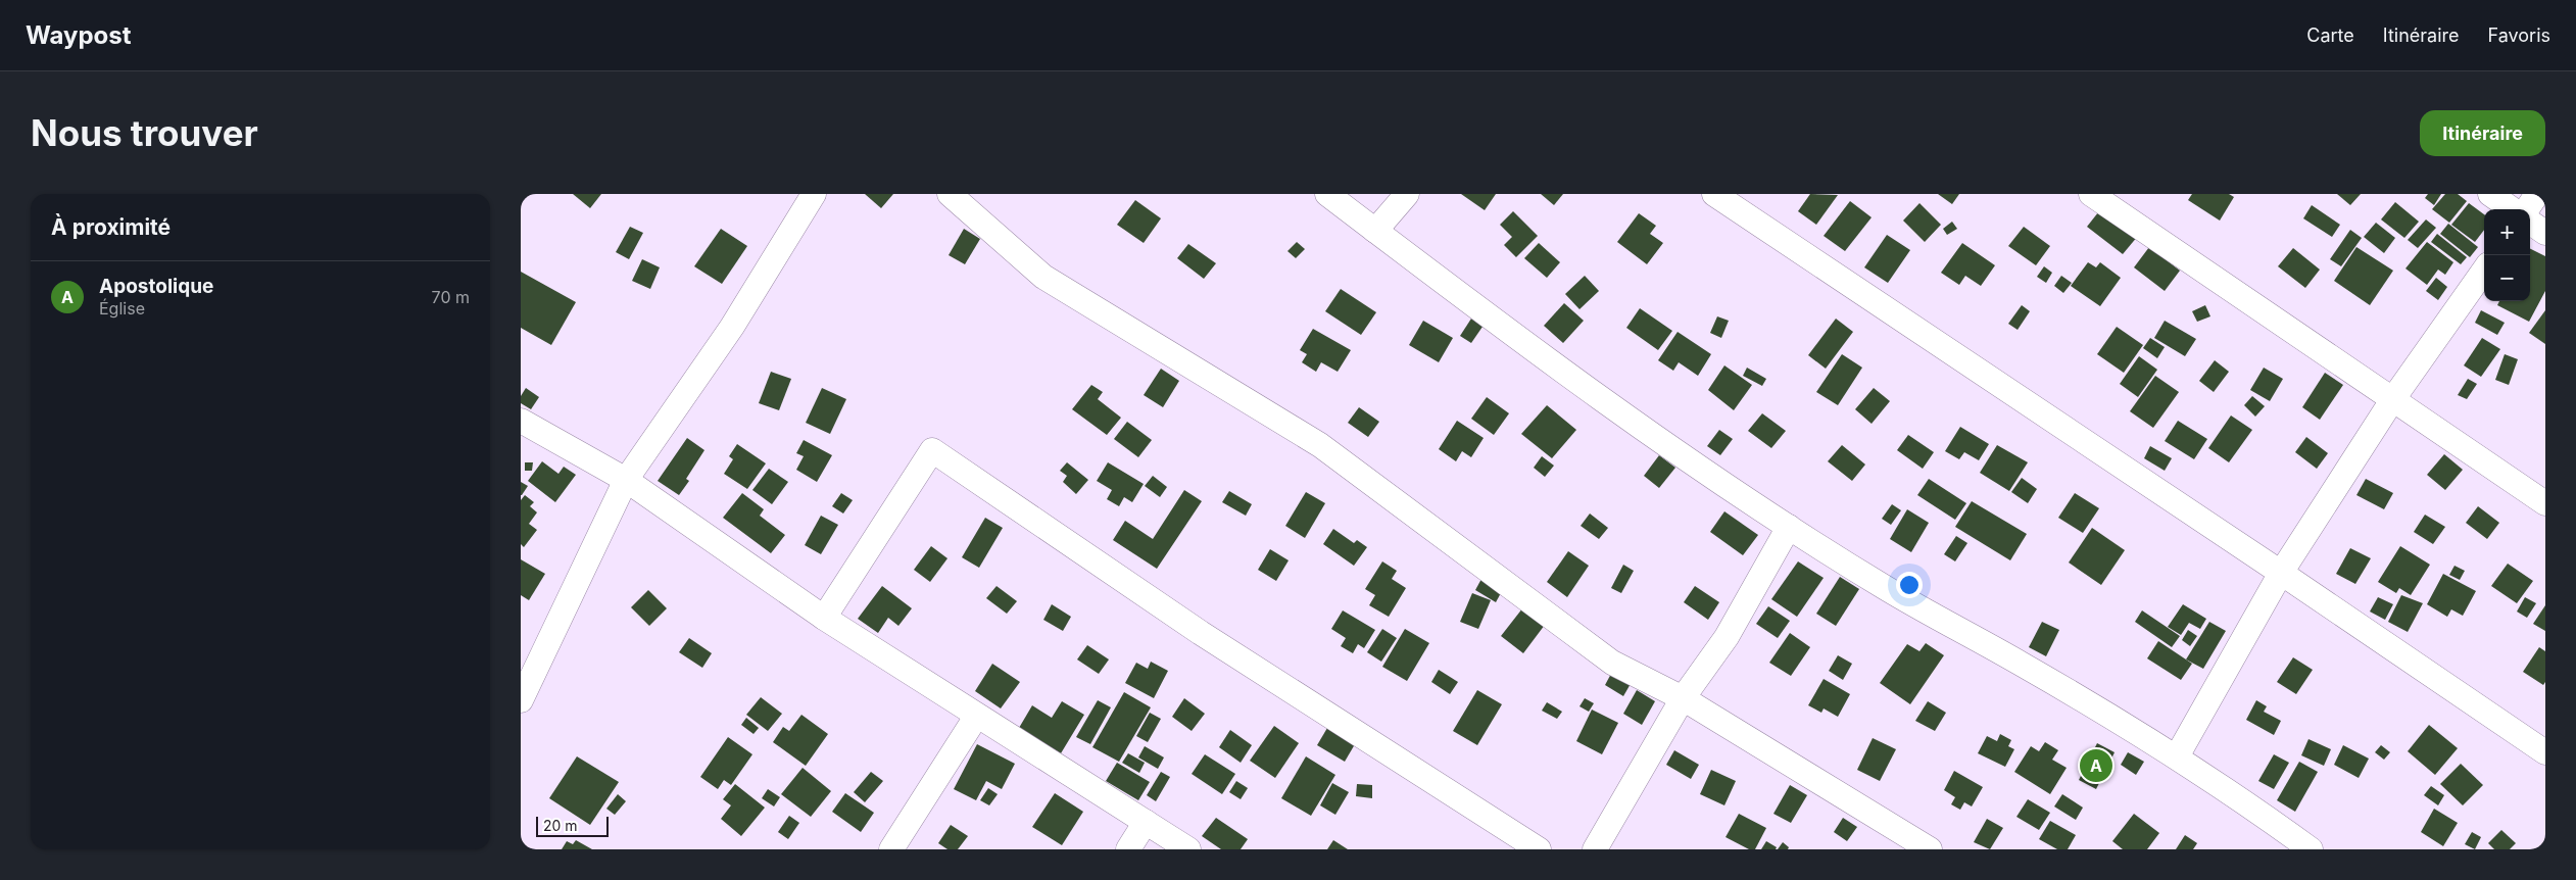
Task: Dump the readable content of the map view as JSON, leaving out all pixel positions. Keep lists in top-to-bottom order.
{
  "scale_bar": "20 m",
  "page": {
    "header": "Waypost",
    "nav": ["Carte", "Itinéraire", "Favoris"],
    "buttons": "Itinéraire",
    "title": "Nous trouver",
    "heading": "À proximité",
    "map_buttons": ["+", "−"],
    "list": [
      {
        "mark": "A",
        "name": "Apostolique",
        "note": "Église",
        "value": "70 m"
      }
    ],
    "pins": "A",
    "scale": "20 m"
  }
}
